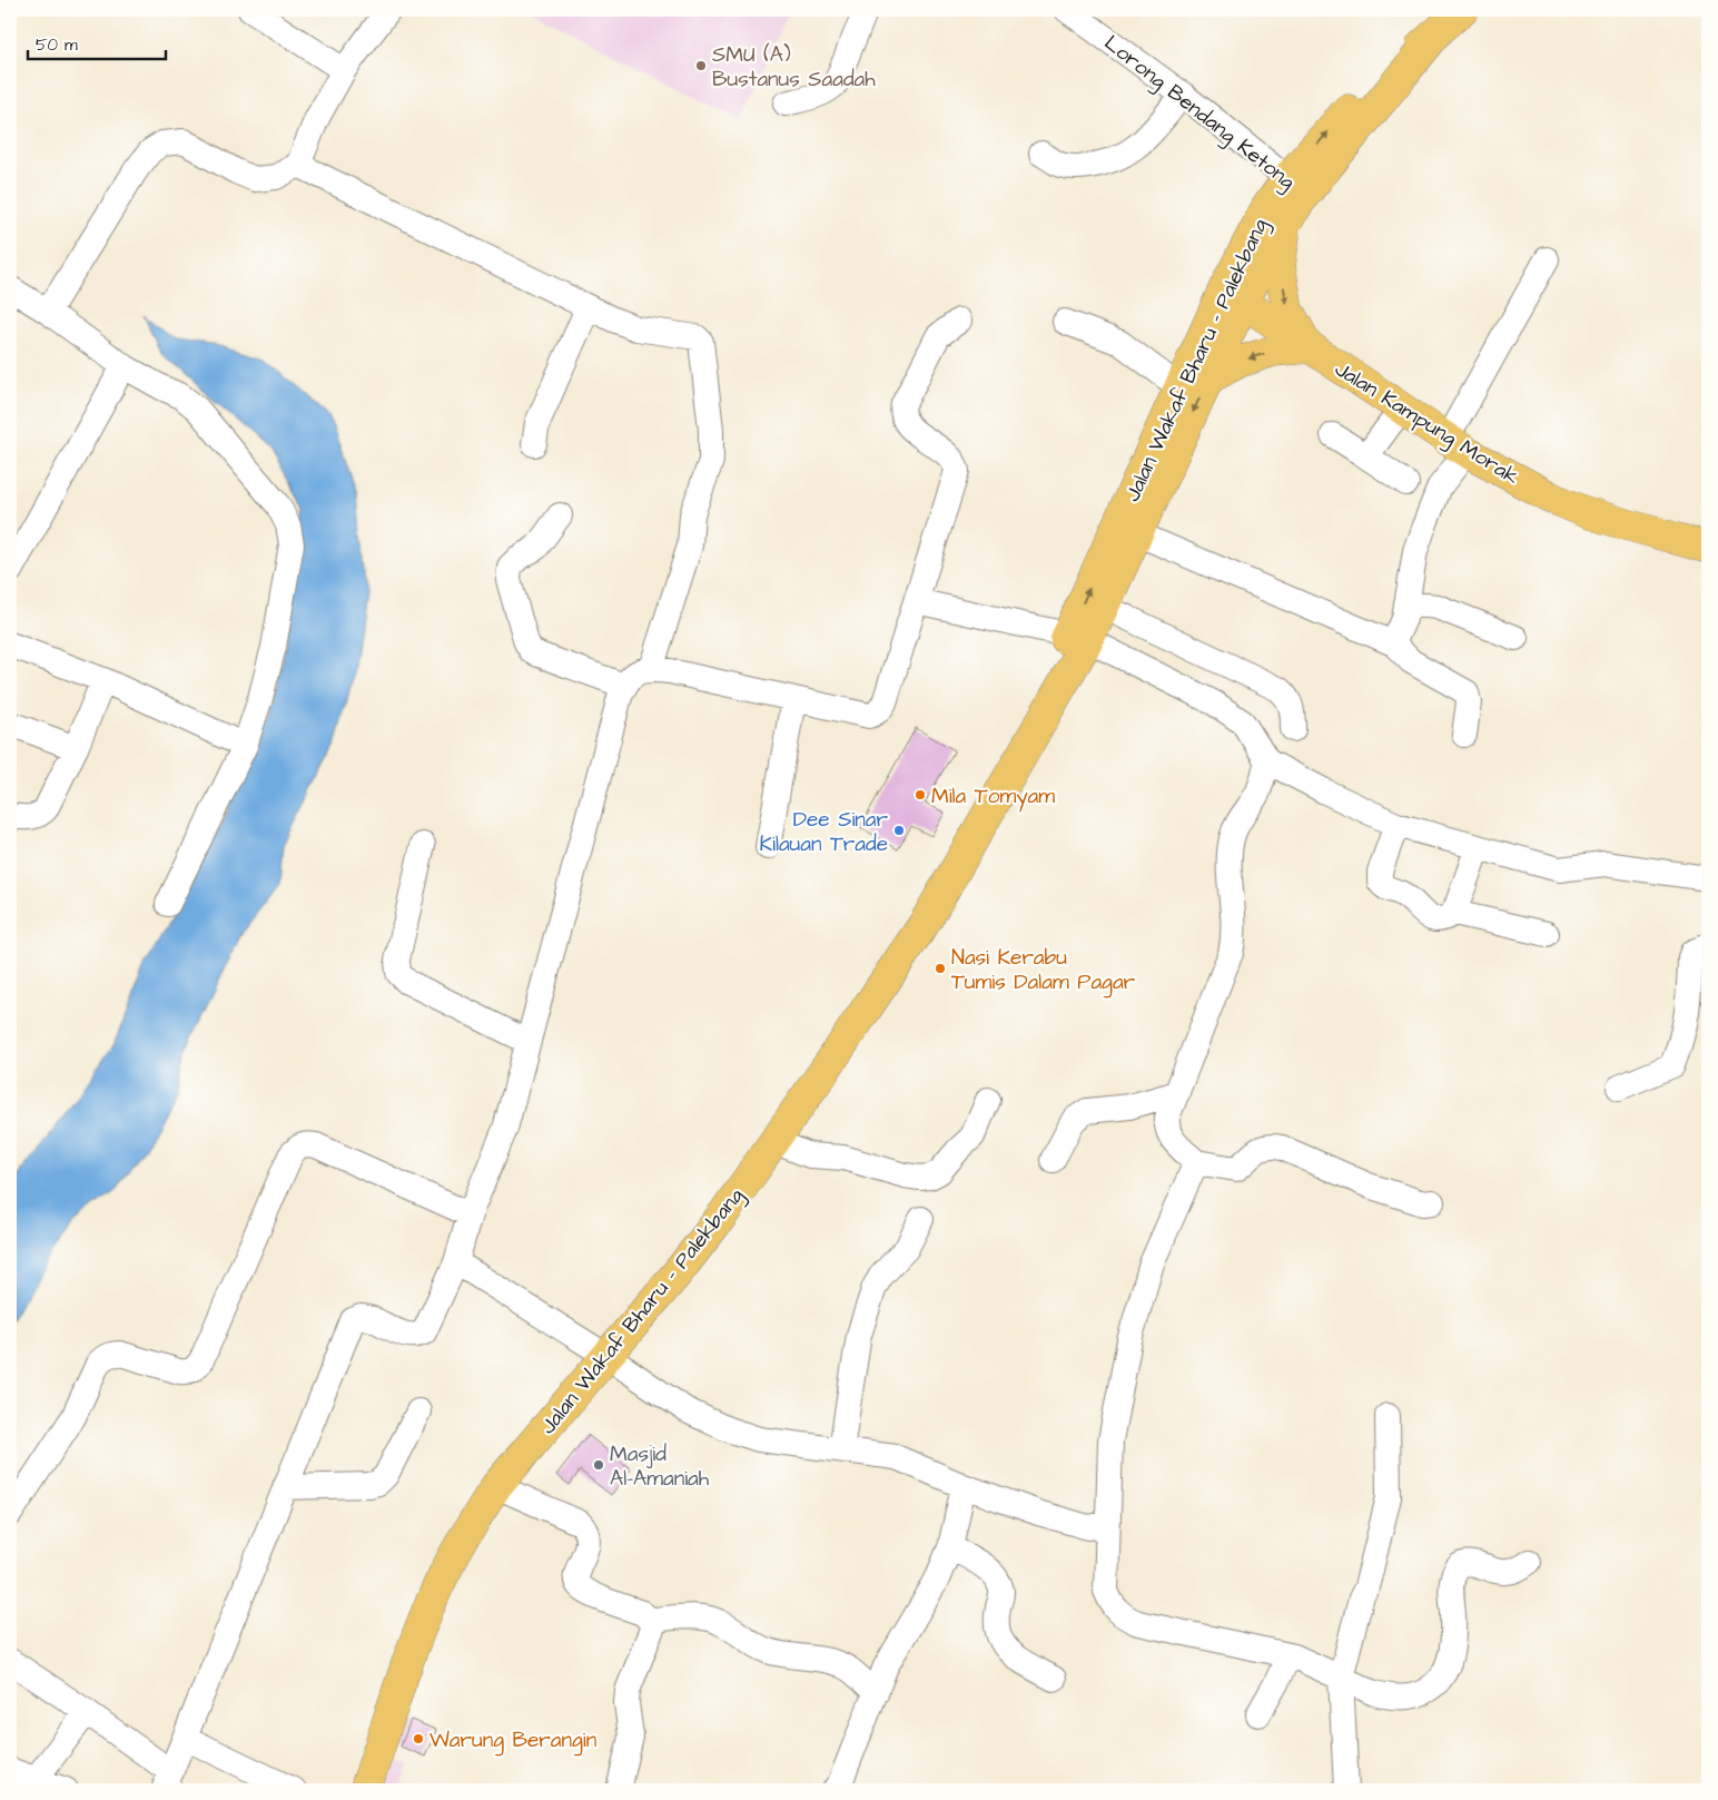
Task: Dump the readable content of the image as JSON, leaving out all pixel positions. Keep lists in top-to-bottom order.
{
  "streets": {
    "main road": ["Jalan Wakaf Bharu - Palekbang", "Jalan Kampung Morak"],
    "street": ["Lorong Bendang Ketong"]
  },
  "crossings": [
    ["Lorong Bendang Ketong", "Jalan Wakaf Bharu - Palekbang"],
    ["Jalan Wakaf Bharu - Palekbang", "Jalan Kampung Morak"]
  ],
  "places": [
    "SMU (A) Bustanus Saadah",
    "Mila Tomyam",
    "Dee Sinar Kilauan Trade",
    "Nasi Kerabu Tumis Dalam Pagar",
    "Masjid Al-Amaniah",
    "Warung Berangin"
  ],
  "scale_bar": "50 m"
}
